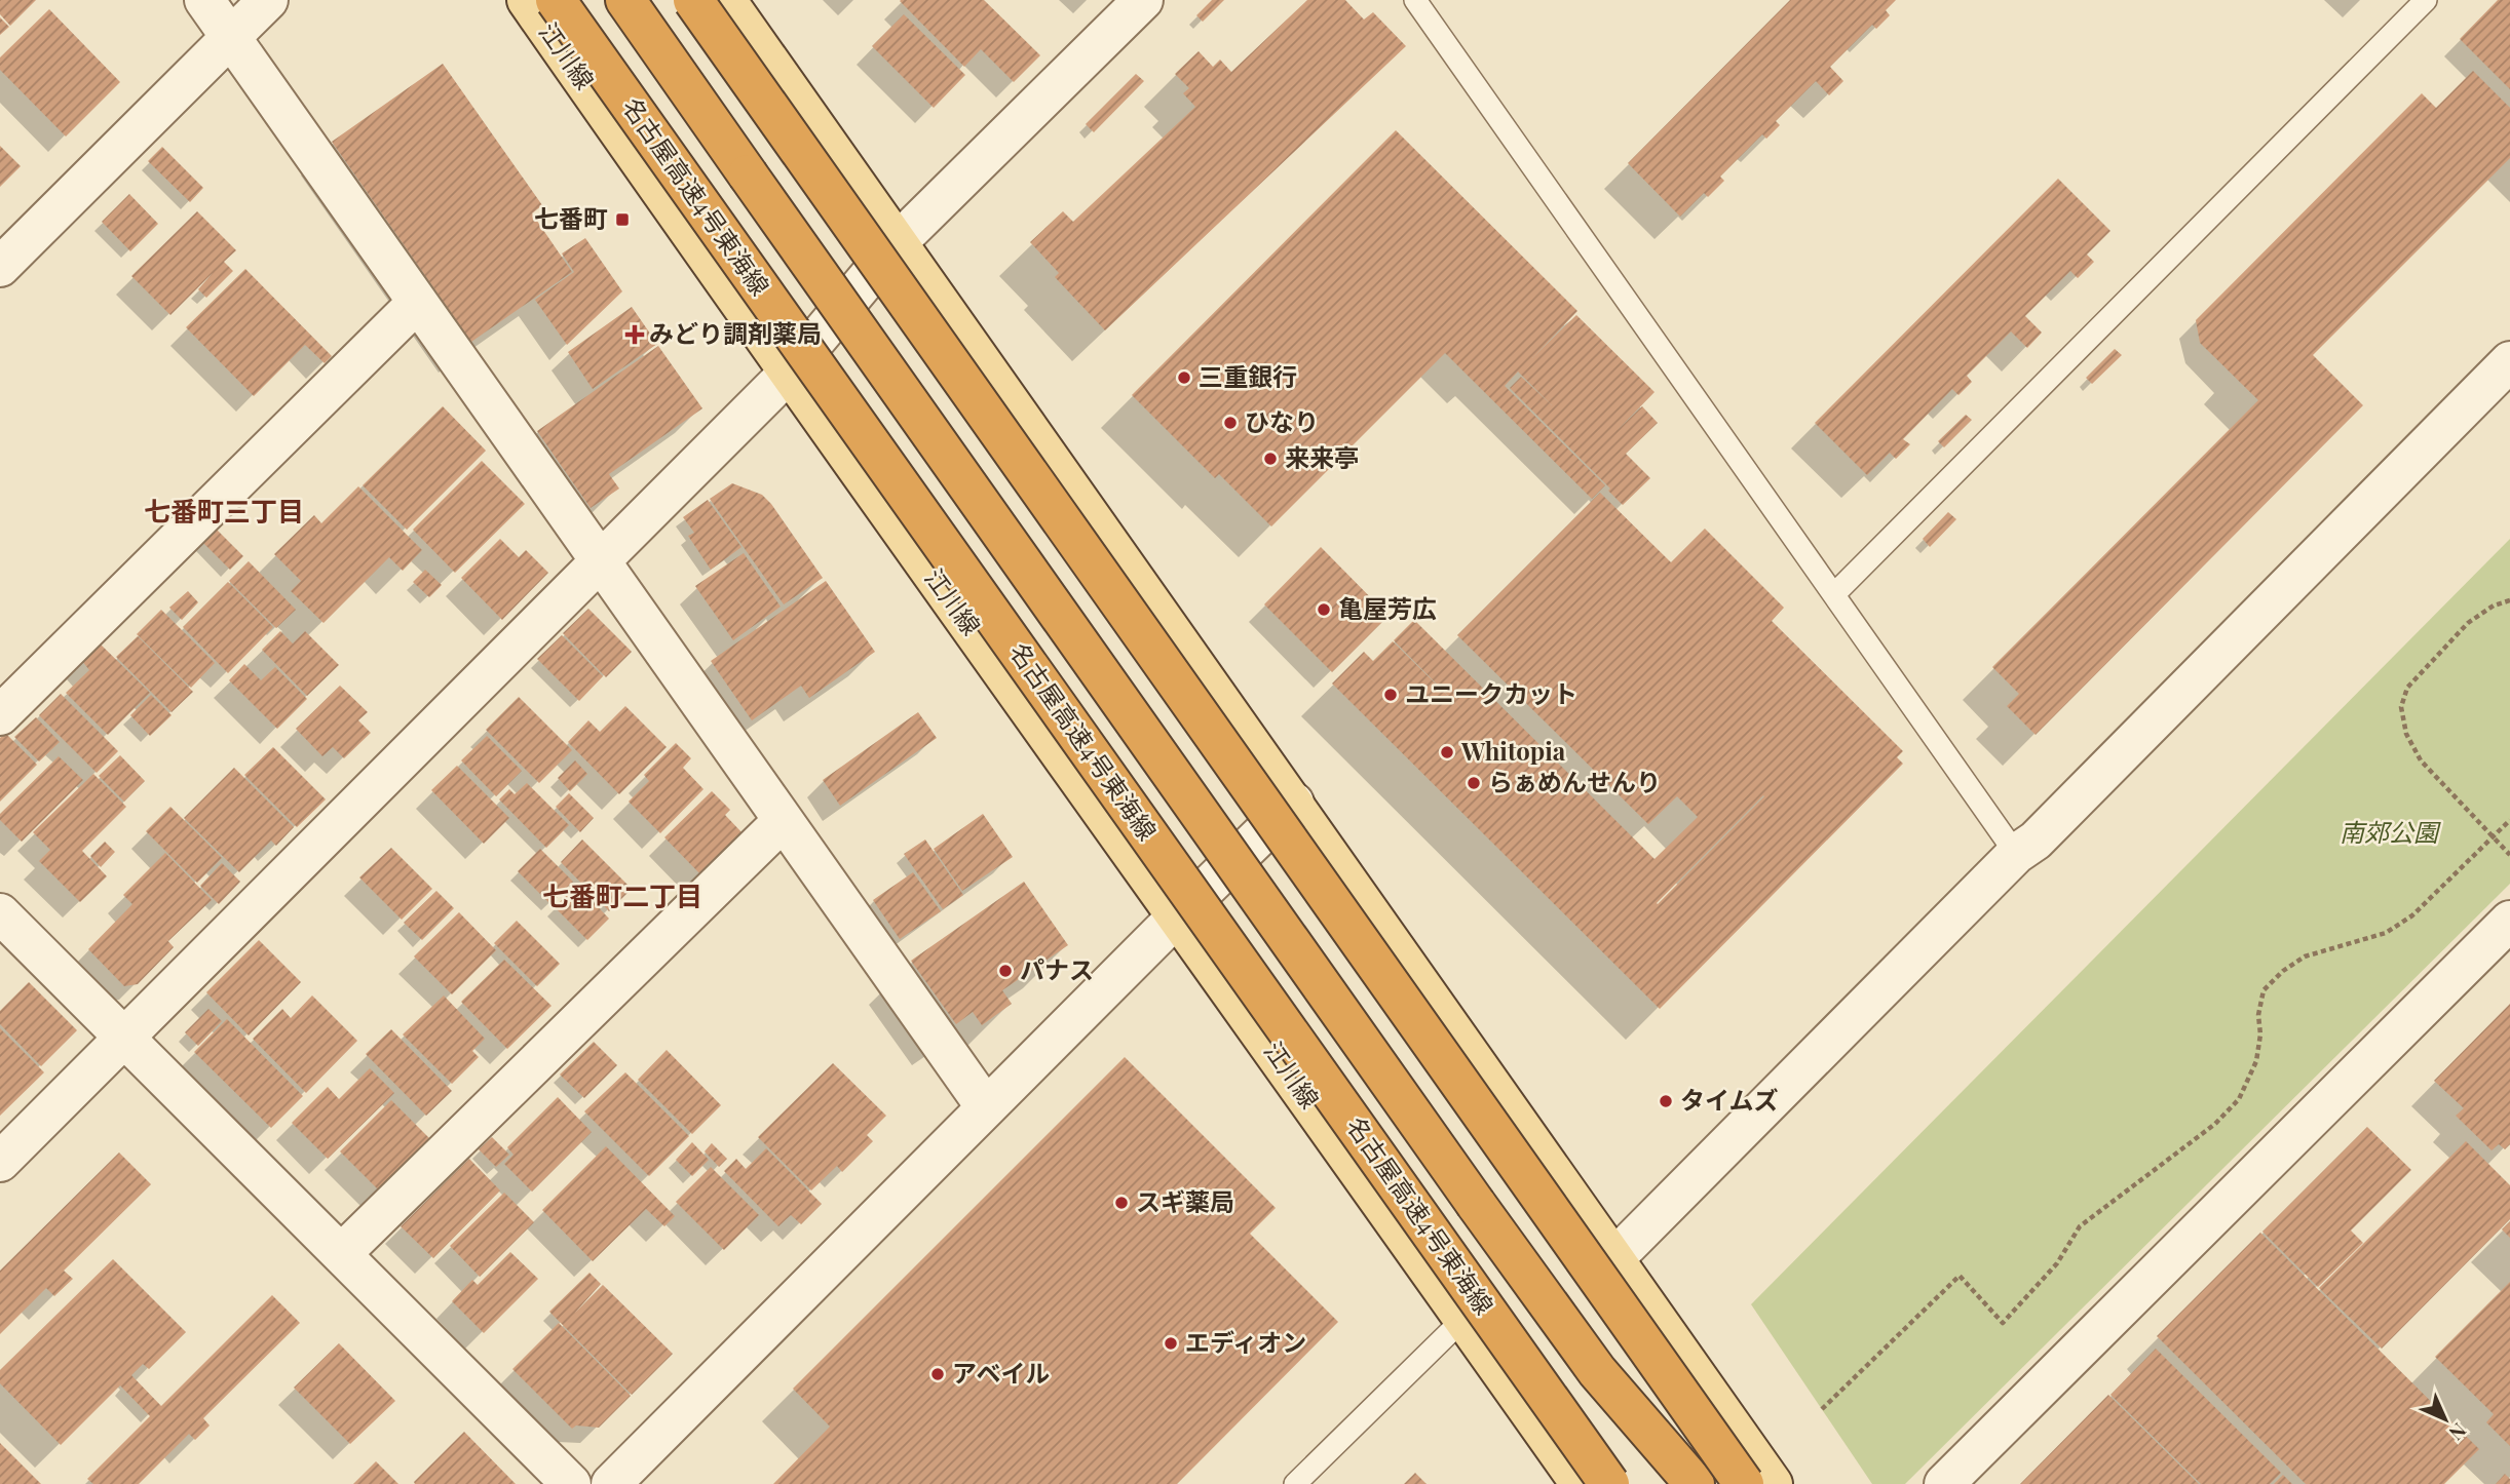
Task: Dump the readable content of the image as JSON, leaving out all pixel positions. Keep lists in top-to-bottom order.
{
  "streets": {
    "highway": ["名古屋高速4号東海線"],
    "main road": ["江川線"]
  },
  "districts": ["七番町三丁目", "七番町二丁目"],
  "parks": ["南郊公園"],
  "places": {
    "transit": ["七番町"],
    "health": ["みどり調剤薬局"],
    "other": [
      "三重銀行",
      "ひなり",
      "来来亭",
      "亀屋芳広",
      "ユニークカット",
      "Whitopia",
      "らぁめんせんり",
      "パナス",
      "タイムズ",
      "スギ薬局",
      "エディオン",
      "アベイル"
    ]
  },
  "north": "bottom right"
}
